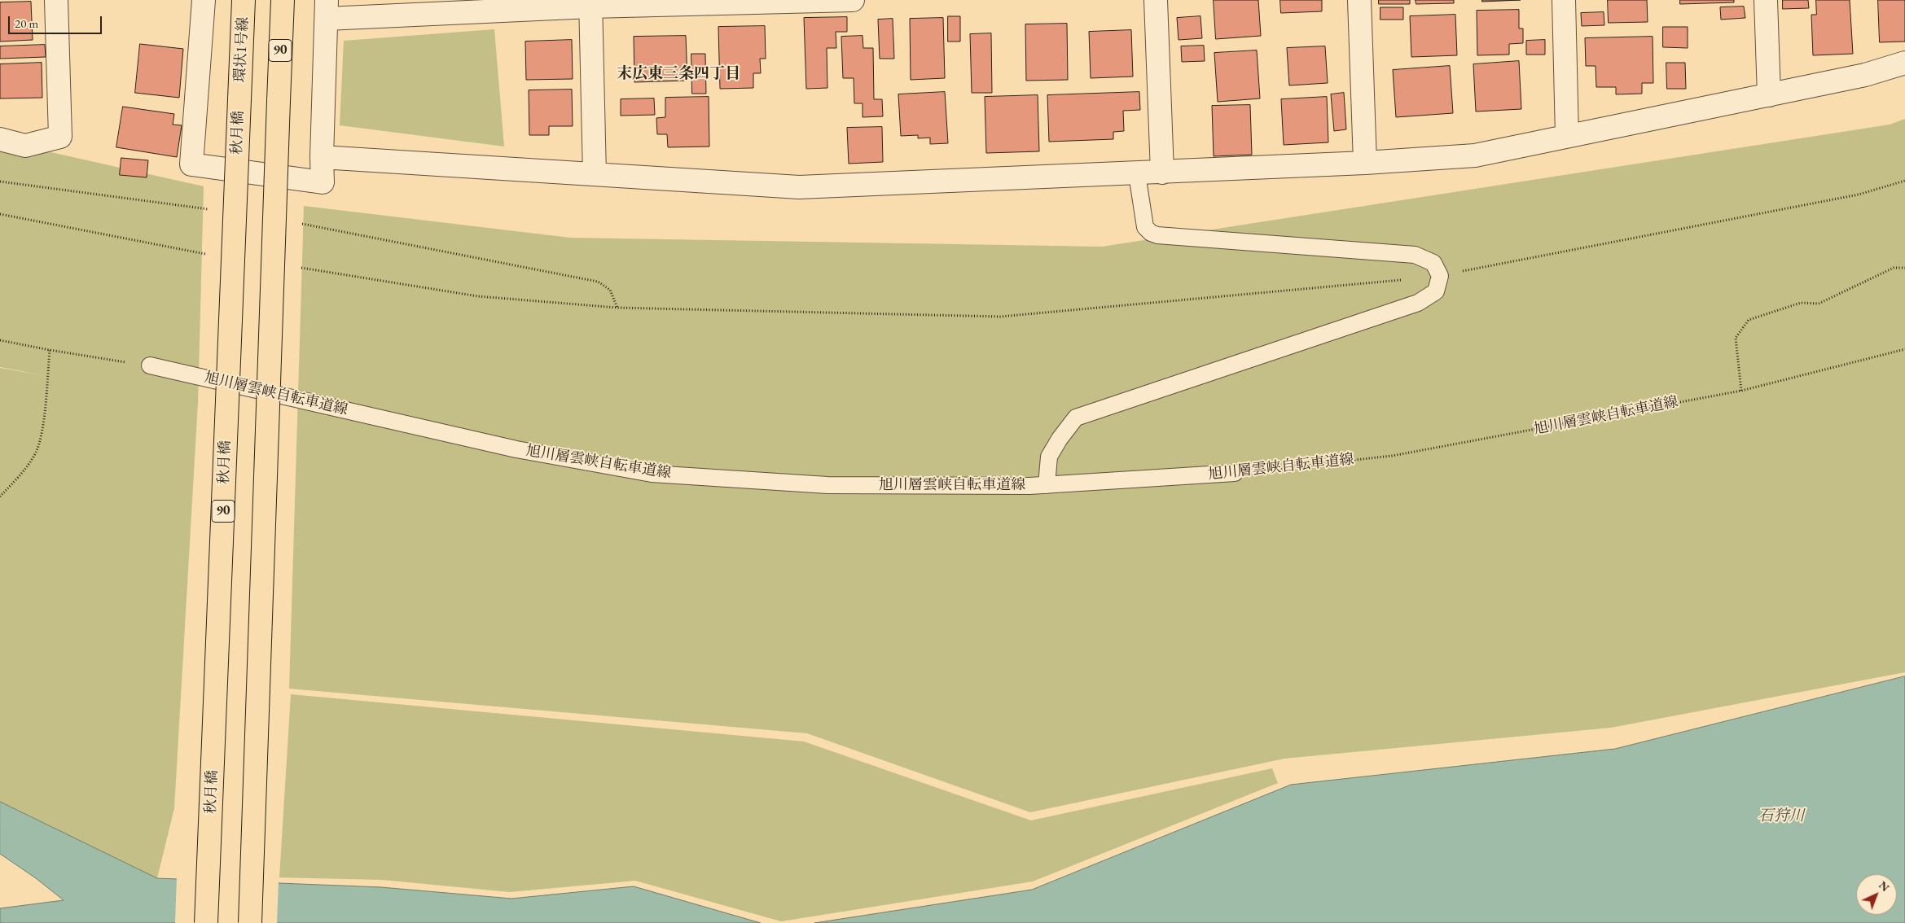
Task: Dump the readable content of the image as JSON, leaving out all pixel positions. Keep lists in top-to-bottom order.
{
  "streets": {
    "main road": ["環状1号線", "90", "秋月橋"],
    "lane": ["旭川層雲峡自転車道線"]
  },
  "crossings": [
    ["環状1号線", "秋月橋"]
  ],
  "districts": ["末広東三条四丁目"],
  "water": ["石狩川"],
  "scale_bar": "20 m",
  "north": "top right"
}
